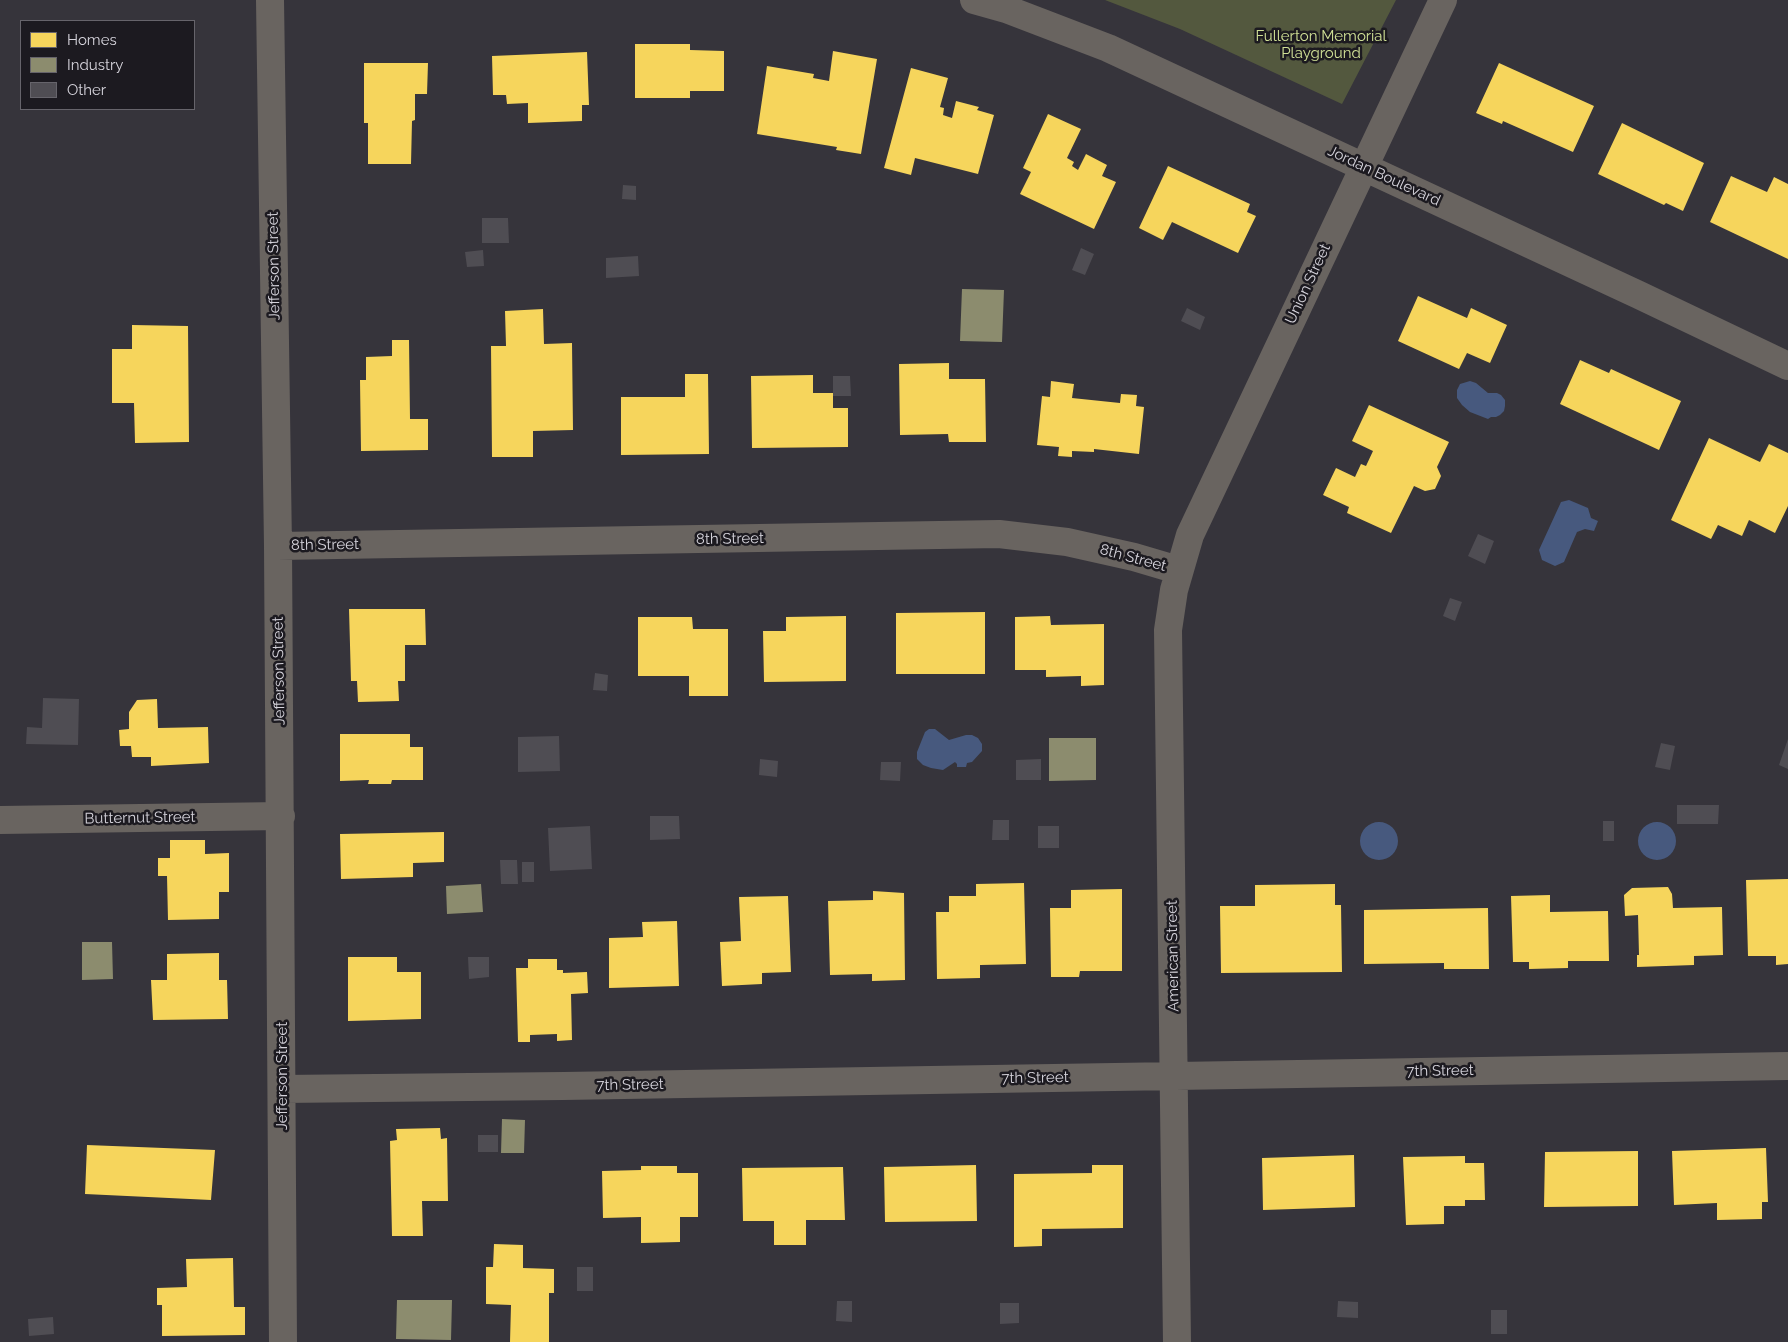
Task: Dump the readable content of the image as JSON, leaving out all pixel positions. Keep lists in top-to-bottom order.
{
  "streets": {
    "street": [
      "Jordan Boulevard",
      "Jefferson Street",
      "Union Street",
      "8th Street",
      "Butternut Street",
      "American Street",
      "7th Street"
    ]
  },
  "crossings": [
    ["Jordan Boulevard", "Union Street"],
    ["Jefferson Street", "8th Street"],
    ["Jefferson Street", "Butternut Street"],
    ["Jefferson Street", "7th Street"],
    ["Union Street", "8th Street"],
    ["Union Street", "American Street"],
    ["8th Street", "American Street"],
    ["American Street", "7th Street"]
  ],
  "parks": ["Fullerton Memorial Playground"],
  "legend": ["Homes", "Industry", "Other"]
}
